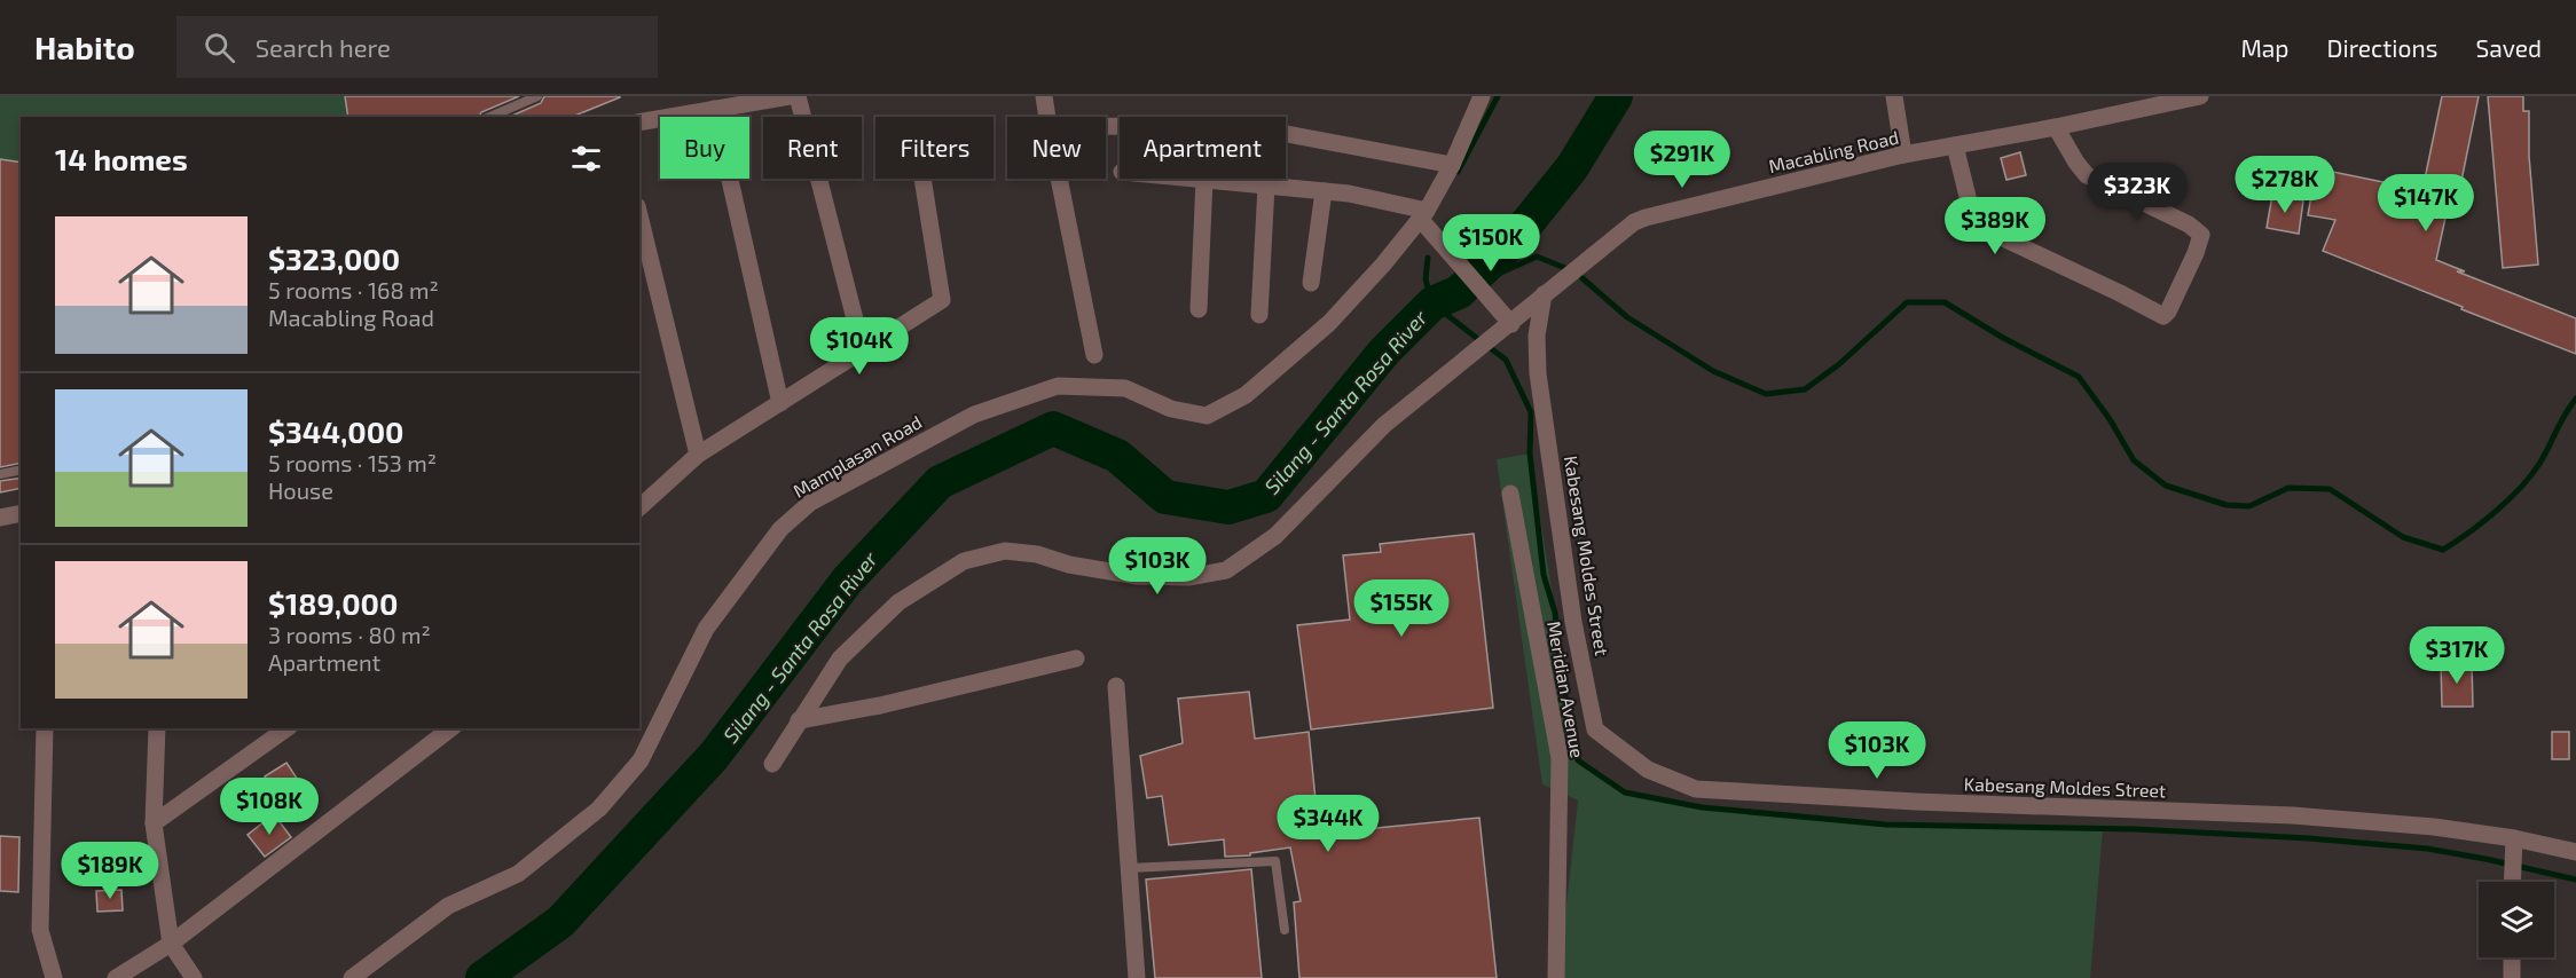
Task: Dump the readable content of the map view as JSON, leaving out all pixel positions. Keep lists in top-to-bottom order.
{
  "streets": {
    "street": [
      "Macabling Road",
      "Mamplasan Road",
      "Kabesang Moldes Street",
      "Meridian Avenue"
    ]
  },
  "crossings": [
    ["Macabling Road", "Kabesang Moldes Street"]
  ],
  "water": ["Silang - Santa Rosa River"],
  "page": {
    "header": "Habito",
    "search": "Search here",
    "nav": ["Map", "Directions", "Saved"],
    "chip": [
      "Buy",
      "Rent",
      "Filters",
      "New",
      "Apartment"
    ],
    "heading": "14 homes",
    "price": [
      "$291K",
      "$278K",
      "$323K",
      "$147K",
      "$389K",
      "$150K",
      "$104K",
      "$103K",
      "$155K",
      "$317K",
      "$103K",
      "$108K",
      "$344K",
      "$189K"
    ],
    "list": [
      {
        "name": "$323,000",
        "note": "5 rooms · 168 m² · Macabling Road"
      },
      {
        "name": "$344,000",
        "note": "5 rooms · 153 m² · House"
      },
      {
        "name": "$189,000",
        "note": "3 rooms · 80 m² · Apartment"
      }
    ]
  }
}
